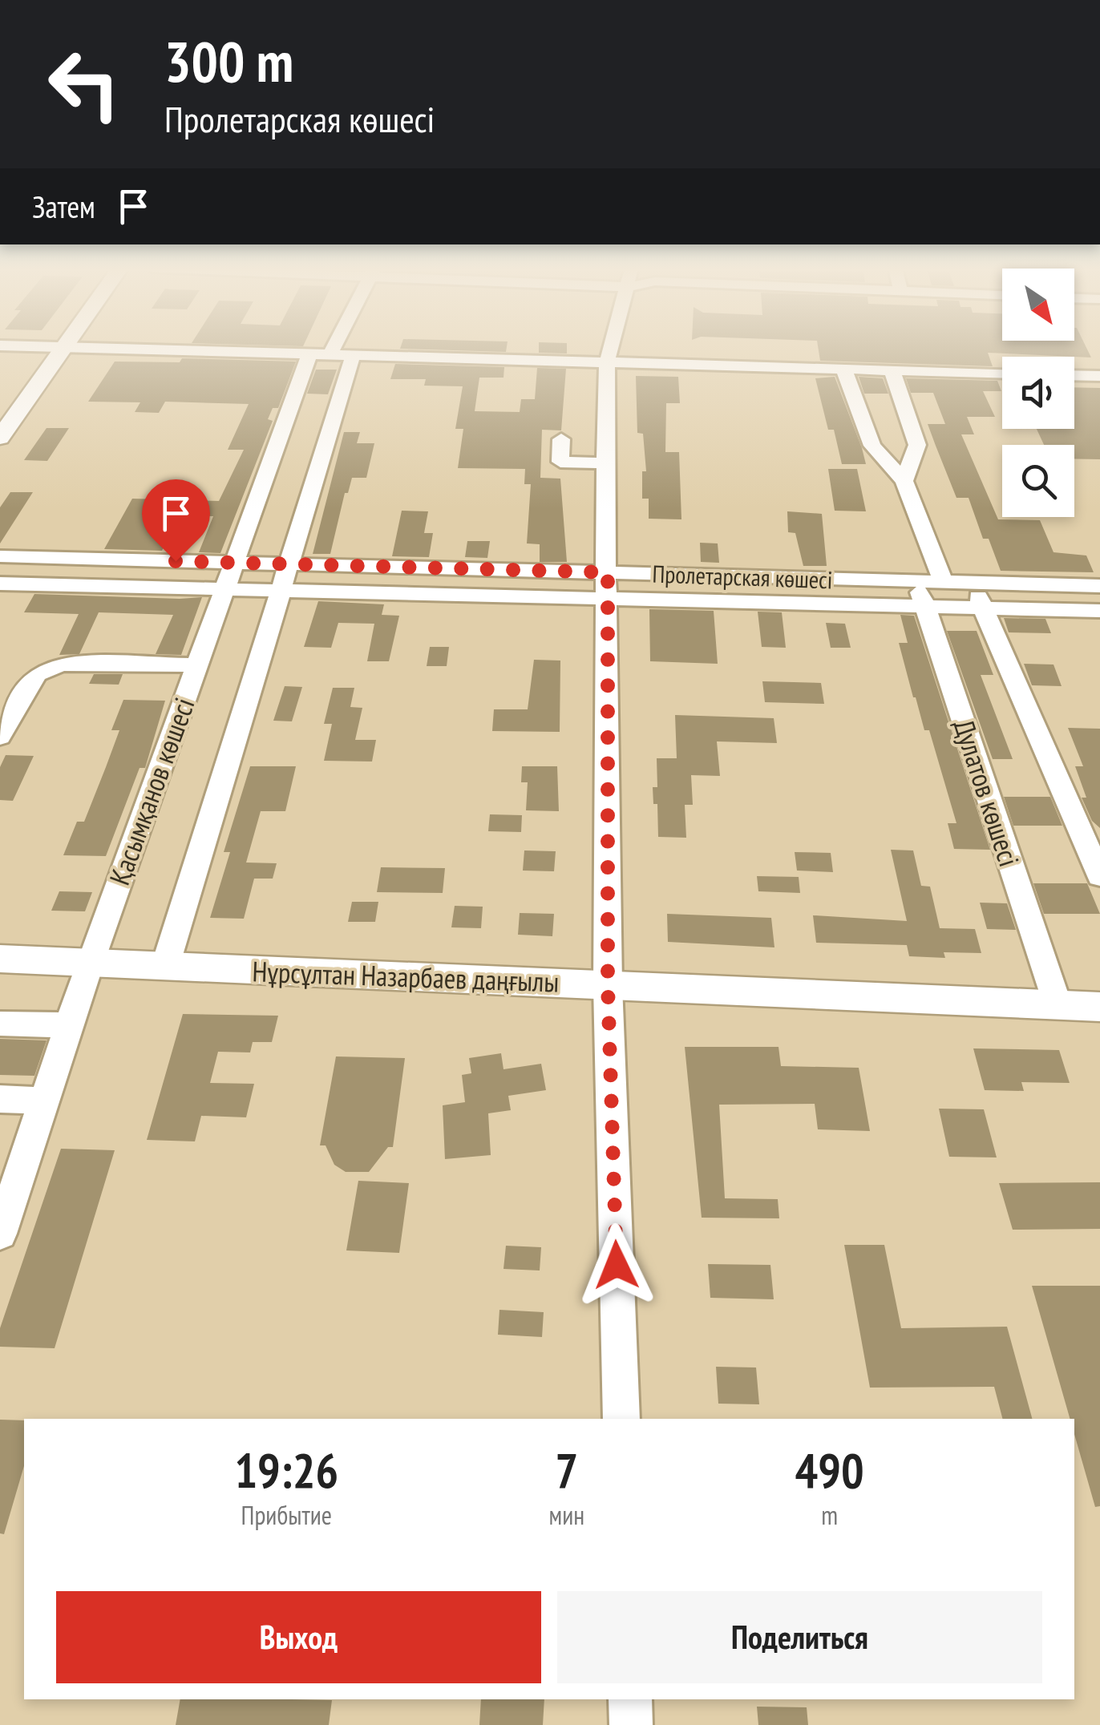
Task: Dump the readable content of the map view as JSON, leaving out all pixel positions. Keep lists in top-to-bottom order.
{
  "streets": {
    "main road": ["Нұрсұлтан Назарбаев даңғылы"],
    "street": ["Пролетарская көшесі", "Қасымқанов көшесі", "Дулатов көшесі"]
  },
  "crossings": [
    ["Пролетарская көшесі", "Қасымқанов көшесі"],
    ["Пролетарская көшесі", "Дулатов көшесі"],
    ["Қасымқанов көшесі", "Нұрсұлтан Назарбаев даңғылы"],
    ["Дулатов көшесі", "Нұрсұлтан Назарбаев даңғылы"]
  ],
  "north": "bottom right",
  "page": {
    "turn": ["300 m", "Пролетарская көшесі"],
    "then": "Затем",
    "eta": [
      "19:26",
      "Прибытие",
      "7",
      "мин",
      "490",
      "m"
    ],
    "buttons": ["Выход", "Поделиться"]
  }
}
